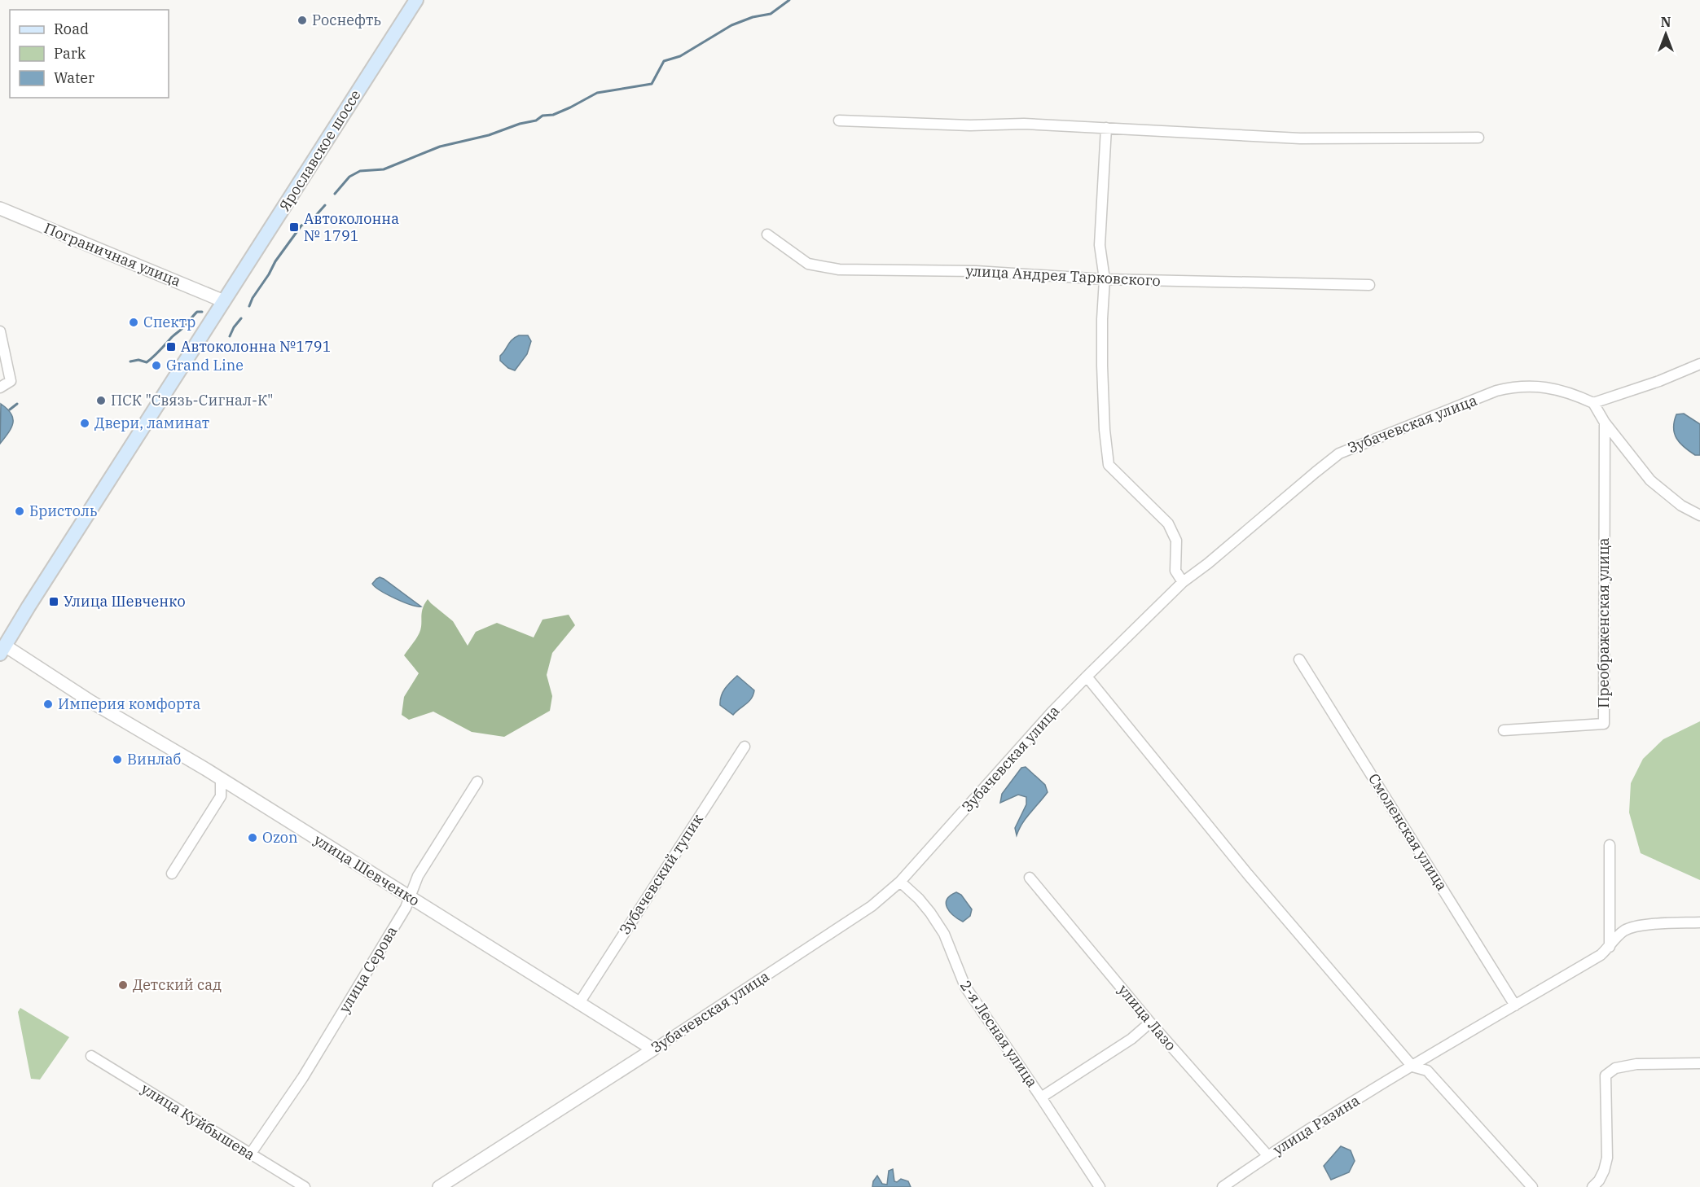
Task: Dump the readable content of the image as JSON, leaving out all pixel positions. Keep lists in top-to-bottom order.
{
  "streets": {
    "main road": ["Ярославское шоссе"],
    "street": [
      "Пограничная улица",
      "улица Андрея Тарковского",
      "Зубачевская улица",
      "Преображенская улица",
      "Смоленская улица",
      "улица Шевченко",
      "Зубачевский тупик",
      "улица Серова",
      "улица Лазо",
      "2-я Лесная улица",
      "улица Куйбышева",
      "улица Разина"
    ]
  },
  "crossings": [
    ["Ярославское шоссе", "Пограничная улица"],
    ["Ярославское шоссе", "улица Шевченко"],
    ["Зубачевская улица", "улица Шевченко"],
    ["Зубачевская улица", "2-я Лесная улица"],
    ["Смоленская улица", "улица Разина"],
    ["улица Шевченко", "Зубачевский тупик"],
    ["улица Шевченко", "улица Серова"],
    ["улица Серова", "улица Куйбышева"],
    ["улица Лазо", "улица Разина"]
  ],
  "places": {
    "other": [
      "Роснефть",
      "Спектр",
      "Grand Line",
      "ПСК \"Связь-Сигнал-К\"",
      "Двери, ламинат",
      "Бристоль",
      "Империя комфорта",
      "Винлаб",
      "Ozon",
      "Детский сад"
    ],
    "transit": ["Автоколонна № 1791", "Автоколонна №1791", "Улица Шевченко"]
  },
  "legend": ["Road", "Park", "Water"],
  "north": "top"
}
